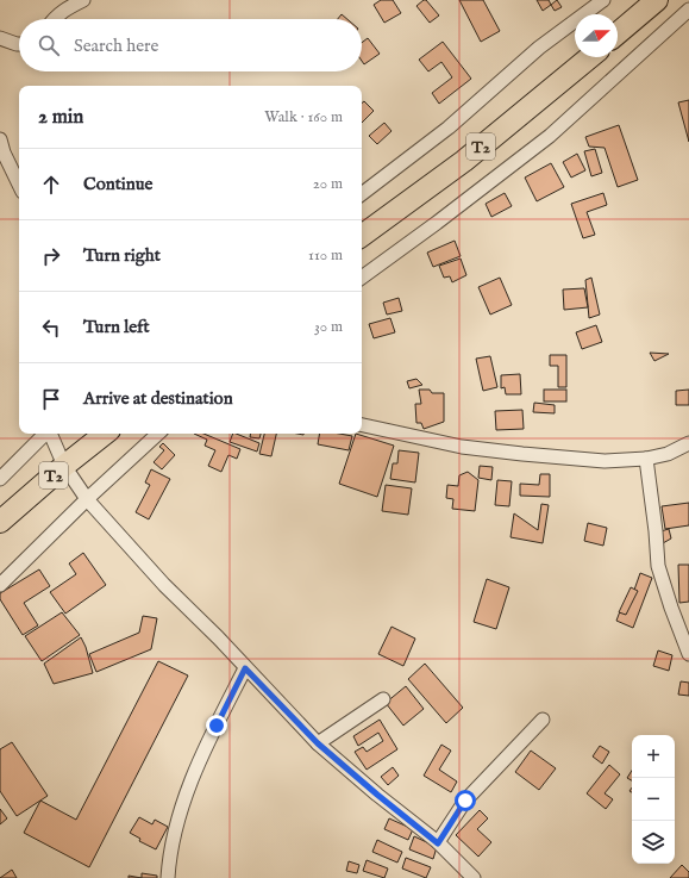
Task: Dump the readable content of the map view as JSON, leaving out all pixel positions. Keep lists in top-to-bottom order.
{
  "streets": {
    "highway": ["T2"]
  },
  "north": "right",
  "page": {
    "search": "Search here",
    "heading": ["2 min", "Walk · 160 m"],
    "list": [
      ["Continue", "20 m"],
      ["Turn right", "110 m"],
      ["Turn left", "30 m"],
      "Arrive at destination"
    ],
    "map_buttons": ["+", "−"]
  }
}
